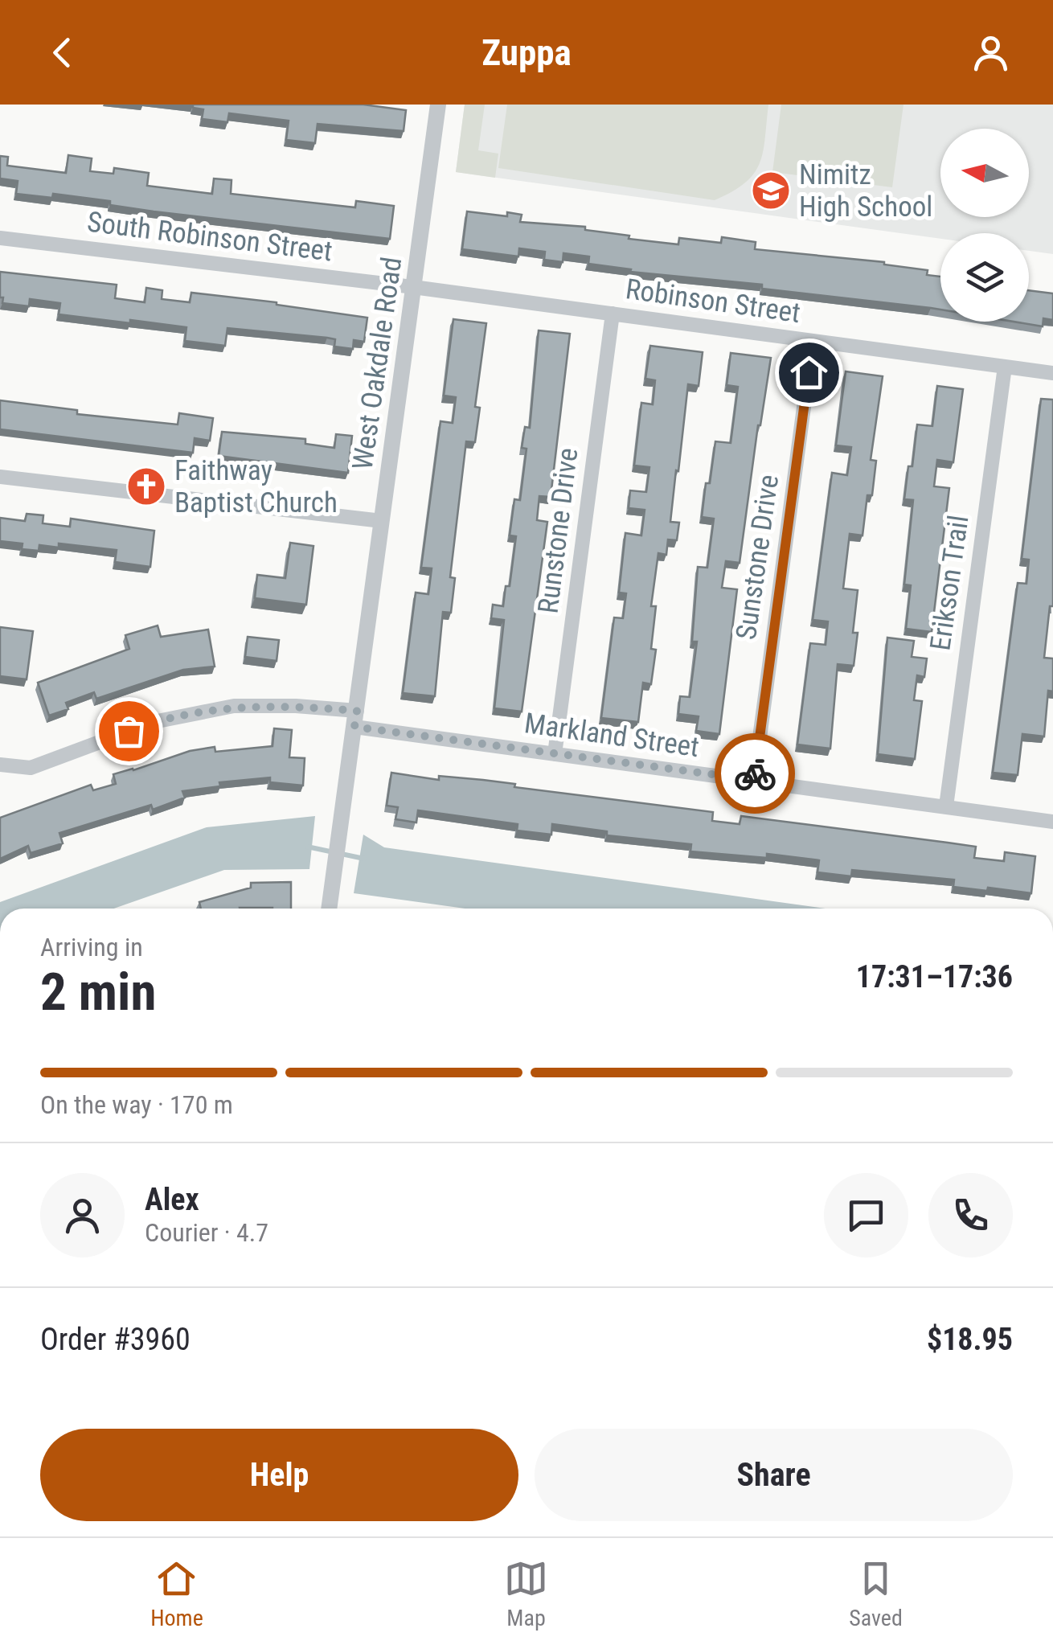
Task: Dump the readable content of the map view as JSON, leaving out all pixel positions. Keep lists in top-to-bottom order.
{
  "streets": {
    "street": [
      "South Robinson Street",
      "Robinson Street",
      "West Oakdale Road",
      "Runstone Drive",
      "Sunstone Drive",
      "Erikson Trail",
      "Markland Street"
    ]
  },
  "crossings": [
    ["South Robinson Street", "Robinson Street"],
    ["South Robinson Street", "West Oakdale Road"],
    ["Robinson Street", "West Oakdale Road"],
    ["Robinson Street", "Runstone Drive"],
    ["Robinson Street", "Sunstone Drive"],
    ["Robinson Street", "Erikson Trail"],
    ["West Oakdale Road", "Markland Street"],
    ["Runstone Drive", "Markland Street"],
    ["Sunstone Drive", "Markland Street"],
    ["Erikson Trail", "Markland Street"]
  ],
  "places": {
    "school or university": ["Nimitz High School"],
    "church": ["Faithway Baptist Church"]
  },
  "north": "left",
  "page": {
    "header": "Zuppa",
    "heading": ["2 min", "Arriving in", "17:31–17:36"],
    "panel": [
      "Alex",
      "Courier · 4.7",
      "Order #3960",
      "$18.95"
    ],
    "bar": "On the way · 170 m",
    "buttons": ["Help", "Share"],
    "tabs": ["Home", "Map", "Saved"]
  }
}
